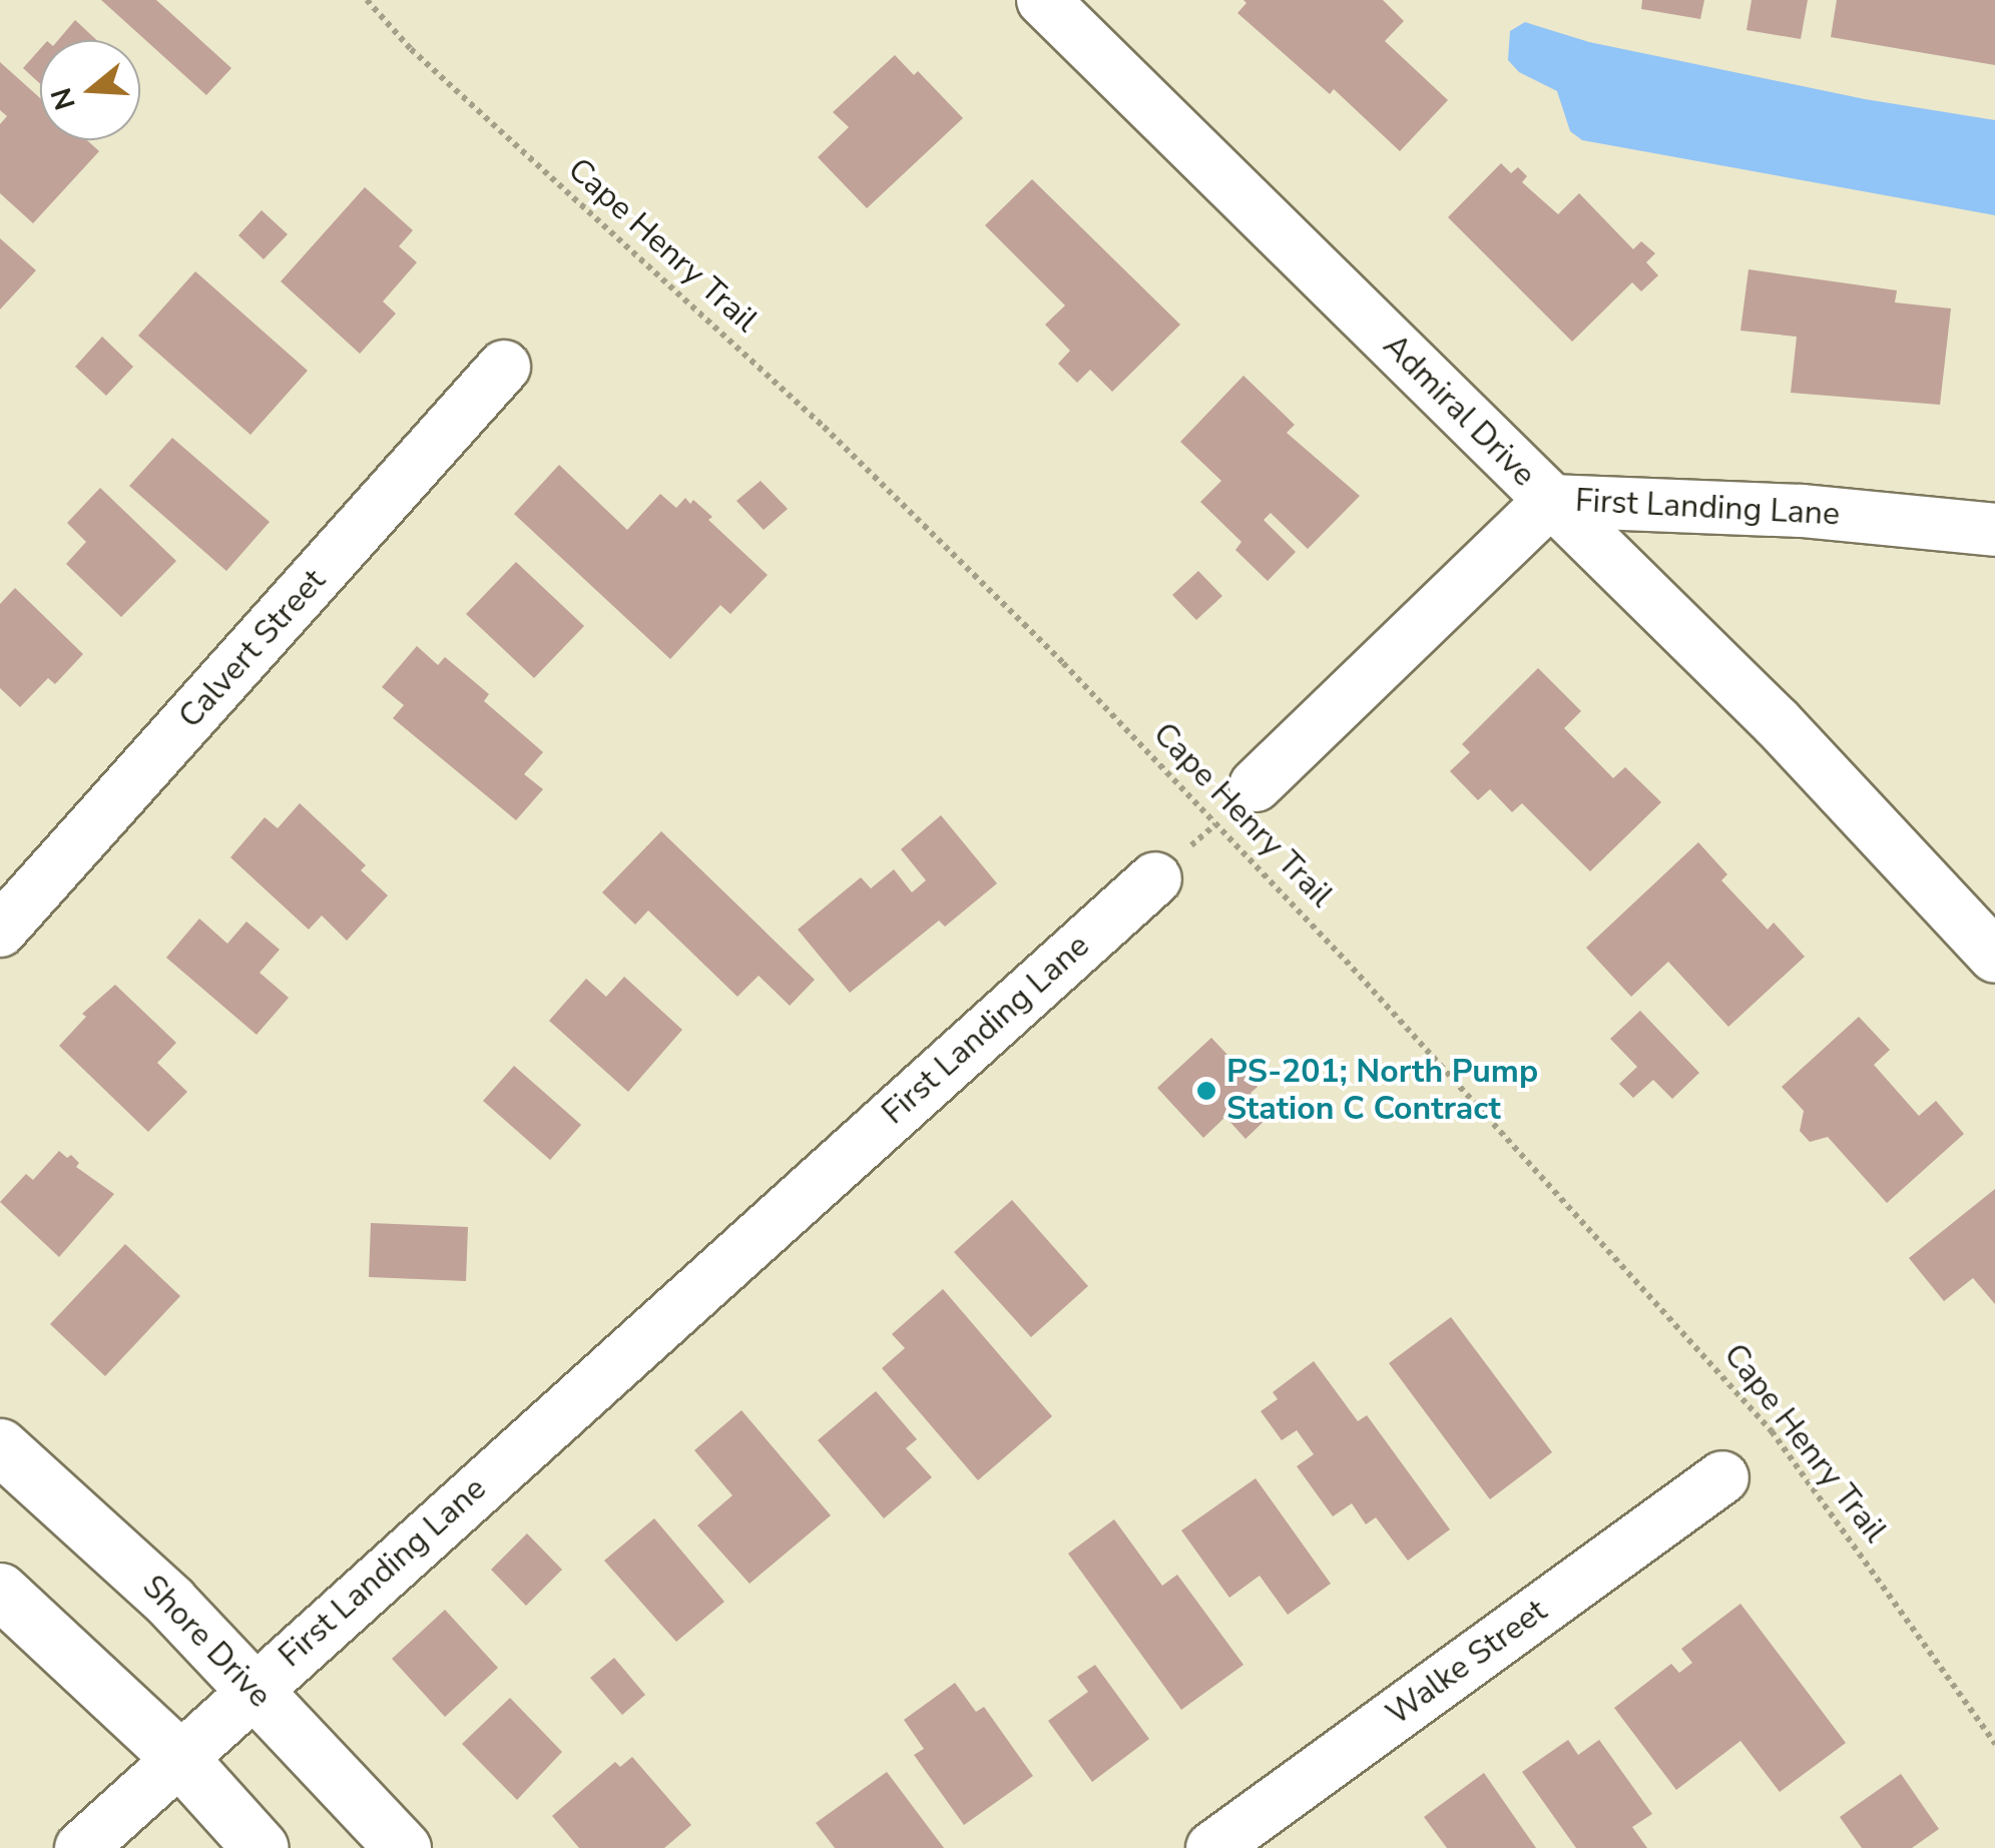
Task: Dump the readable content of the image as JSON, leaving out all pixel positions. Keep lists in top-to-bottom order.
{
  "streets": {
    "highway": ["Shore Drive"],
    "street": [
      "Admiral Drive",
      "First Landing Lane",
      "Calvert Street",
      "Walke Street"
    ],
    "path": ["Cape Henry Trail"]
  },
  "crossings": [
    ["Admiral Drive", "First Landing Lane"],
    ["First Landing Lane", "Shore Drive"]
  ],
  "places": ["PS-201; North Pump Station C Contract"],
  "north": "left"
}
